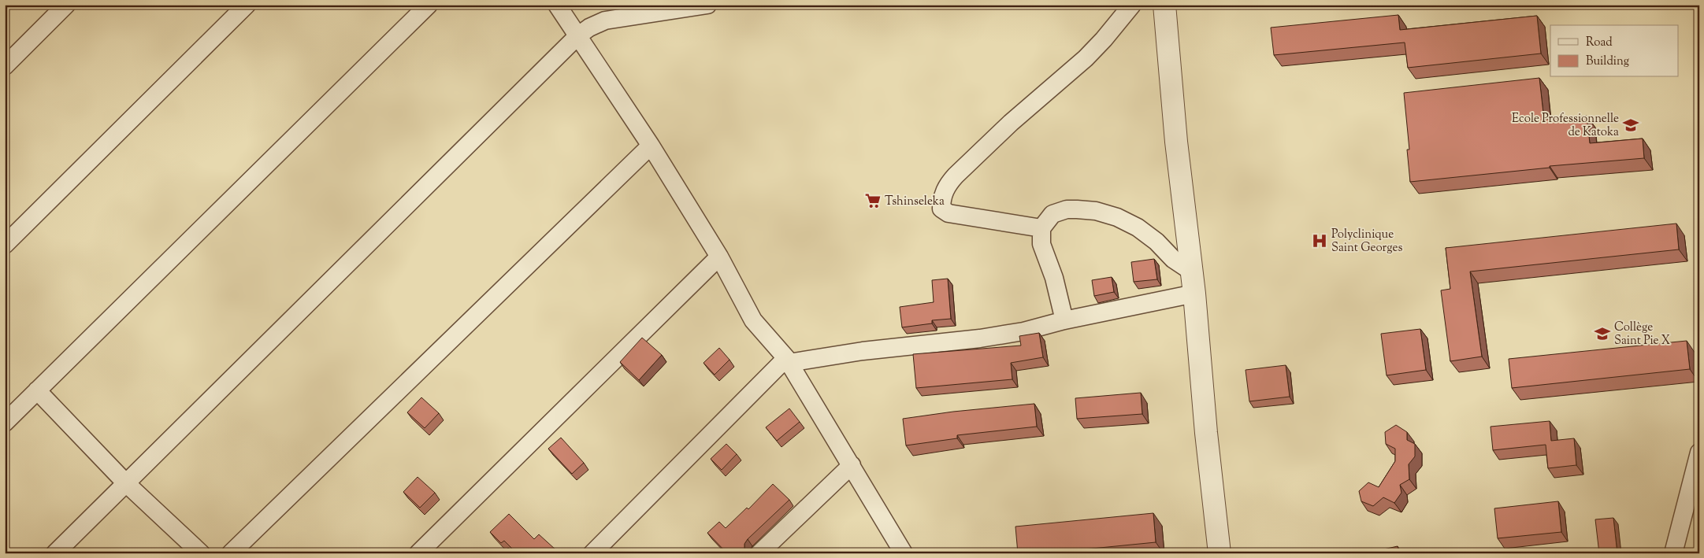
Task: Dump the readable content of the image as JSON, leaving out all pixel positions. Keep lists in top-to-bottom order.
{
  "places": {
    "school or university": ["Ecole Professionnelle de Katoka", "Collège Saint Pie X"],
    "supermarket": ["Tshinseleka"],
    "hospital": ["Polyclinique Saint Georges"]
  },
  "legend": ["Road", "Building"]
}
